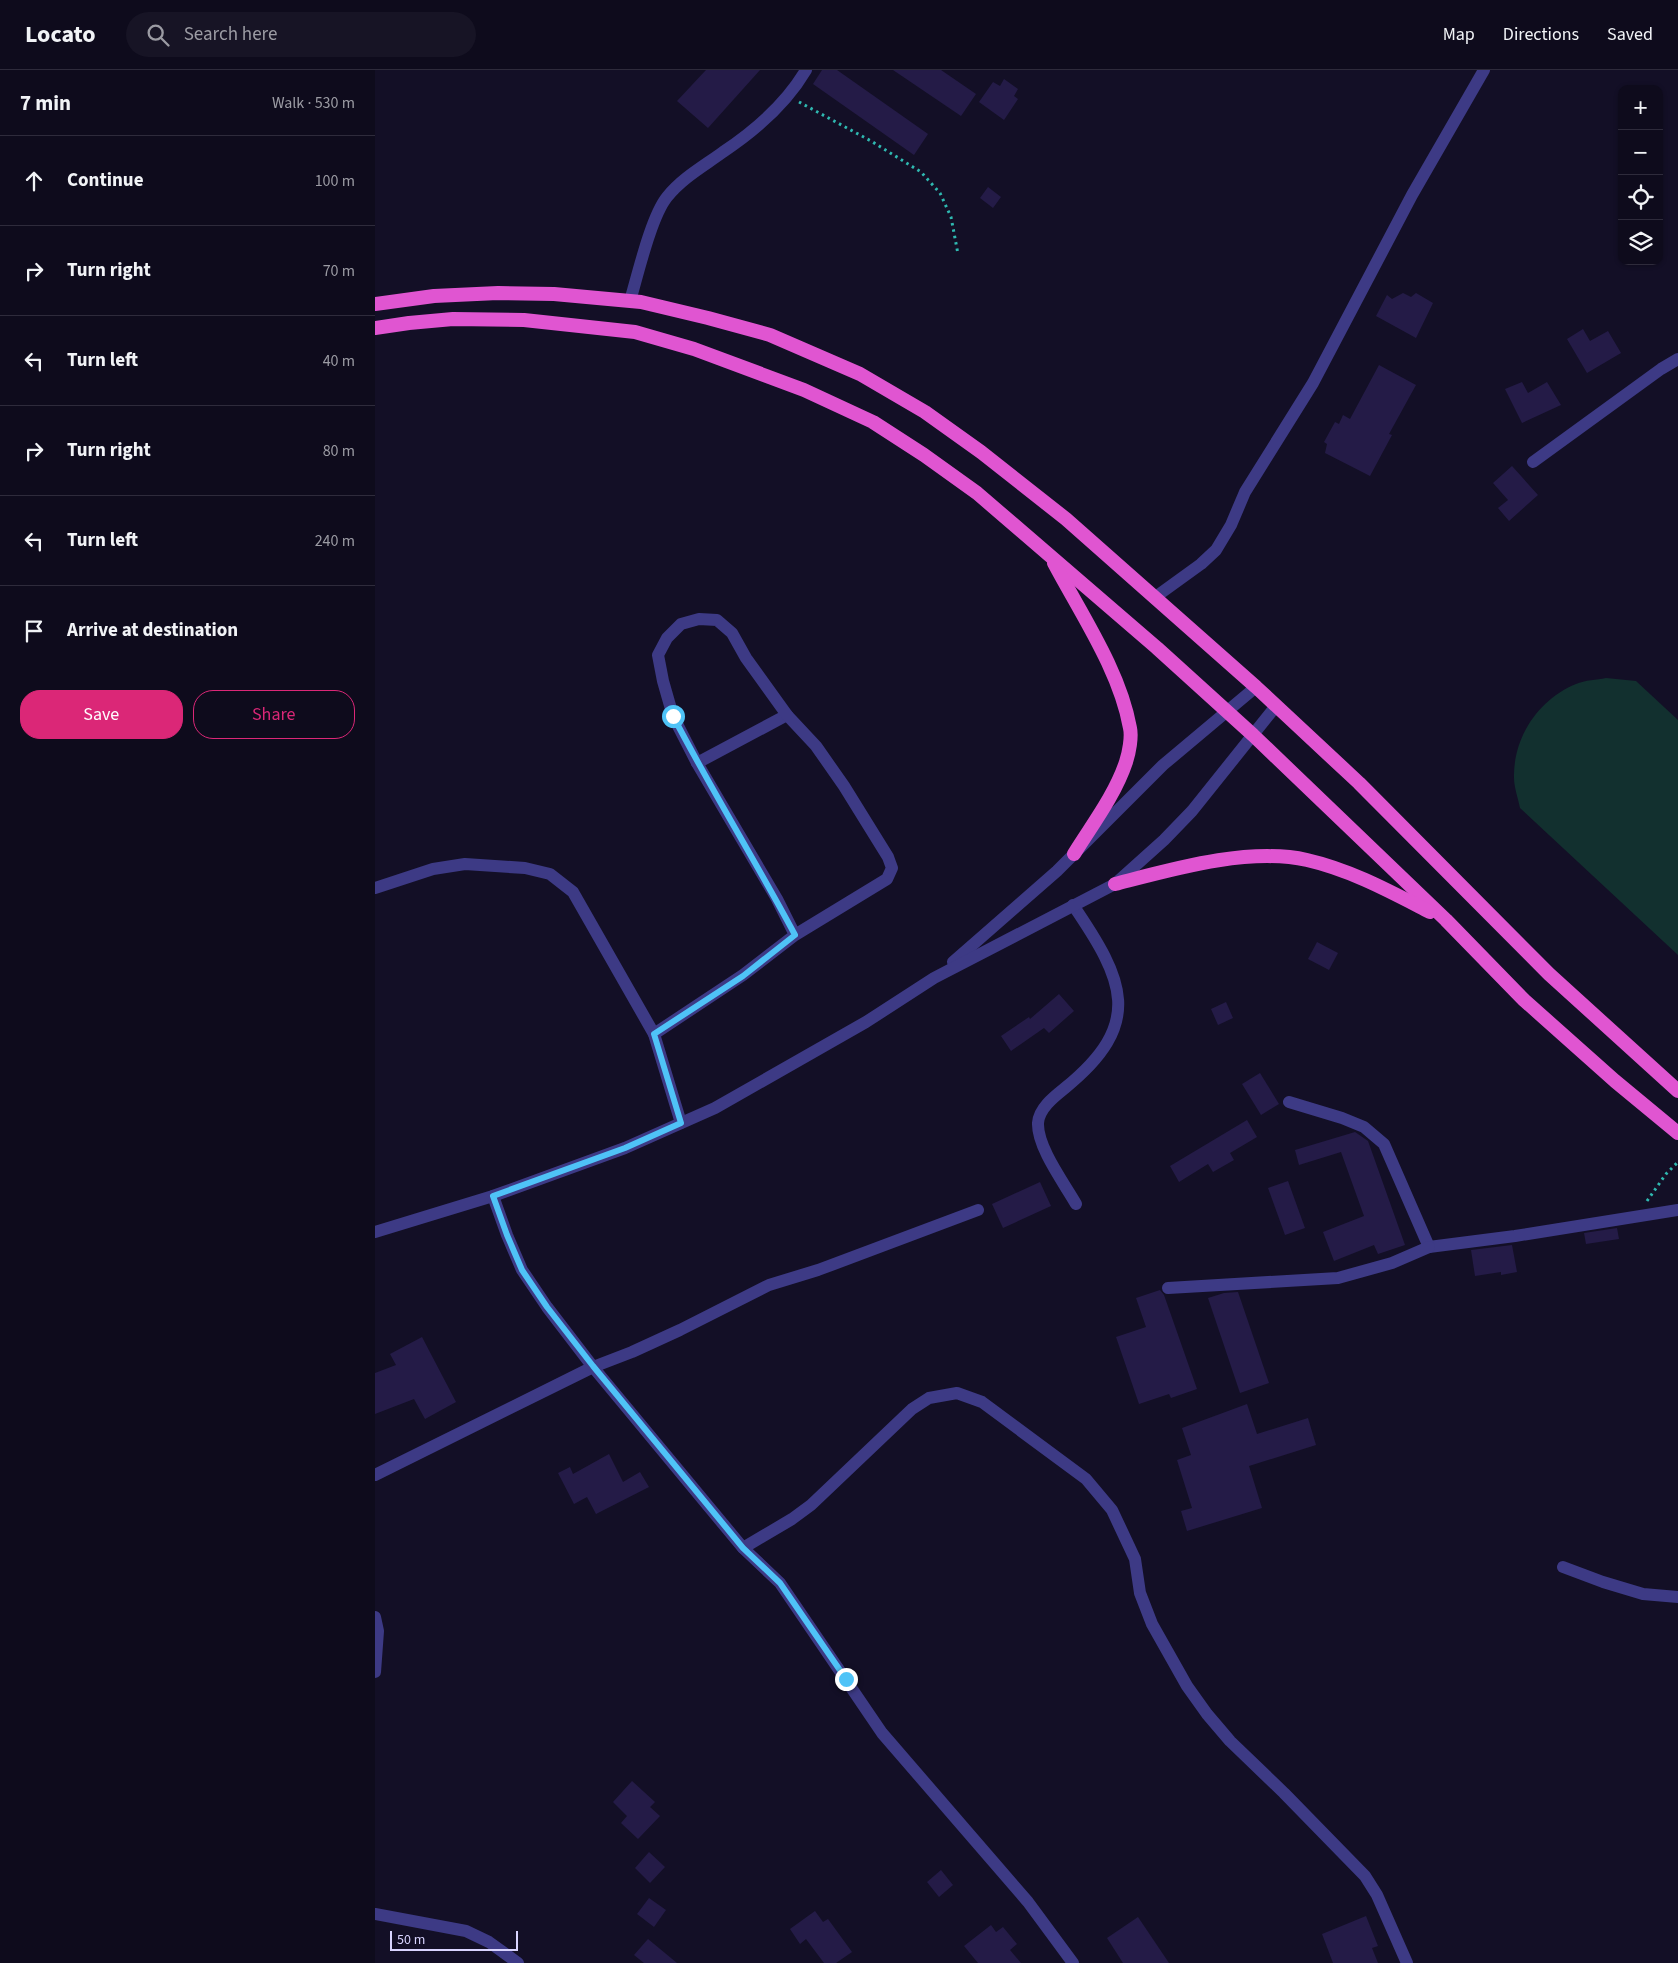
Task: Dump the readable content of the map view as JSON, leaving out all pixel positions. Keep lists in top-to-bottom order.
{
  "scale_bar": "50 m",
  "page": {
    "header": "Locato",
    "search": "Search here",
    "nav": ["Map", "Directions", "Saved"],
    "heading": ["7 min", "Walk · 530 m"],
    "map_buttons": ["+", "−"],
    "list": [
      ["Continue", "100 m"],
      ["Turn right", "70 m"],
      ["Turn left", "40 m"],
      ["Turn right", "80 m"],
      ["Turn left", "240 m"],
      "Arrive at destination"
    ],
    "buttons": ["Save", "Share"],
    "scale": "50 m"
  }
}
